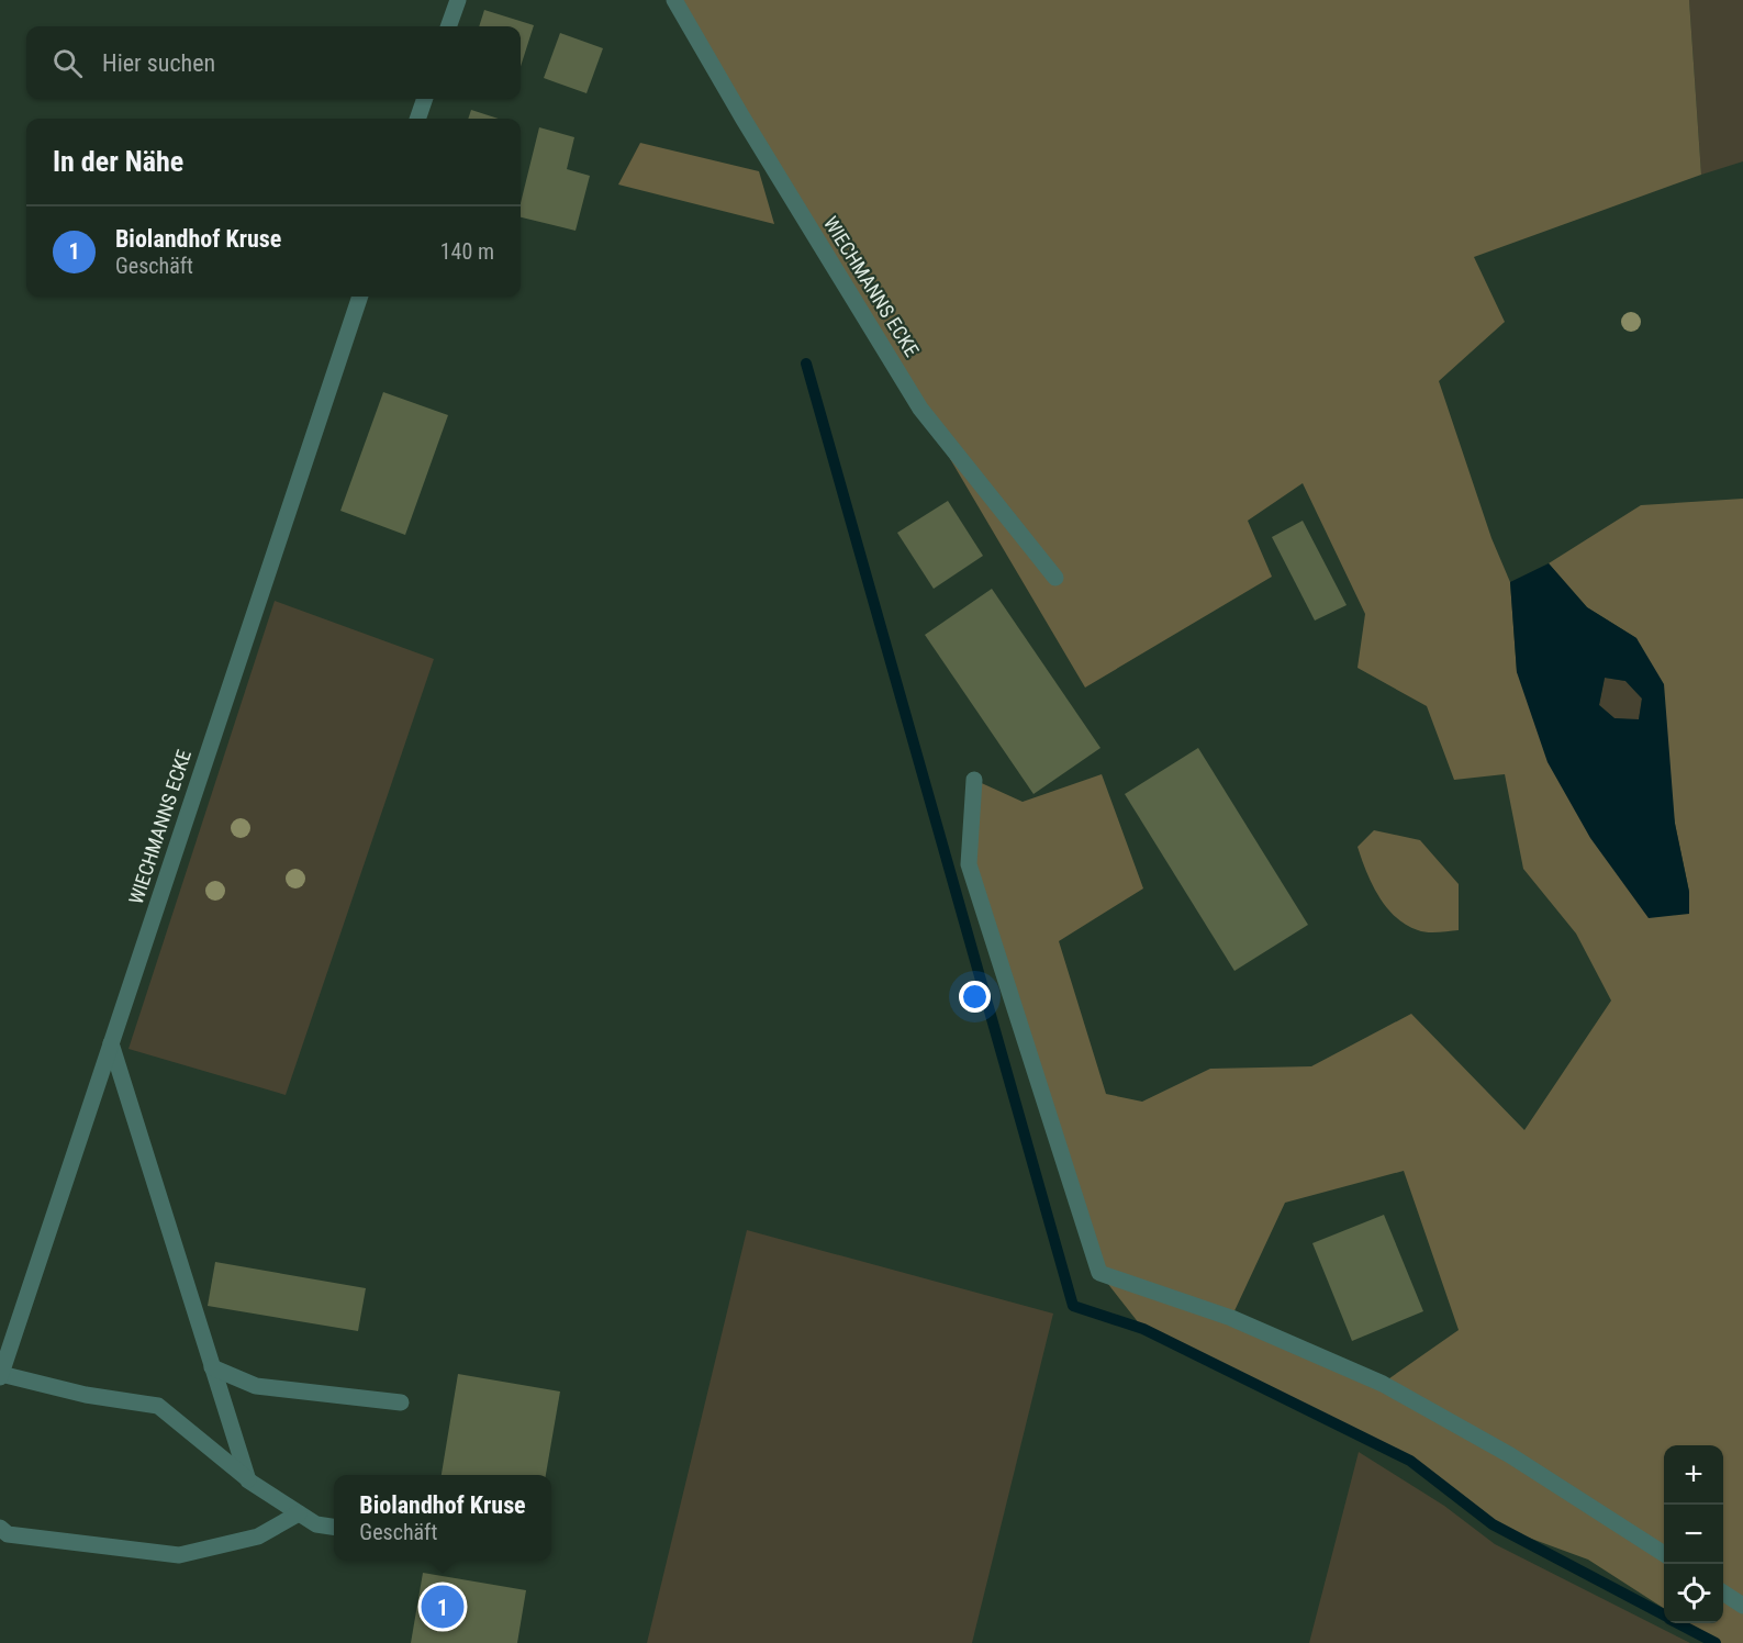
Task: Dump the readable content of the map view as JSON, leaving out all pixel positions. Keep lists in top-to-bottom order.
{
  "streets": {
    "street": ["WIECHMANNS ECKE"]
  },
  "page": {
    "search": "Hier suchen",
    "heading": "In der Nähe",
    "list": [
      {
        "mark": "1",
        "name": "Biolandhof Kruse",
        "note": "Geschäft",
        "value": "140 m"
      }
    ],
    "map_buttons": ["+", "−"],
    "popup": ["Biolandhof Kruse", "Geschäft"],
    "pins": "1"
  }
}
